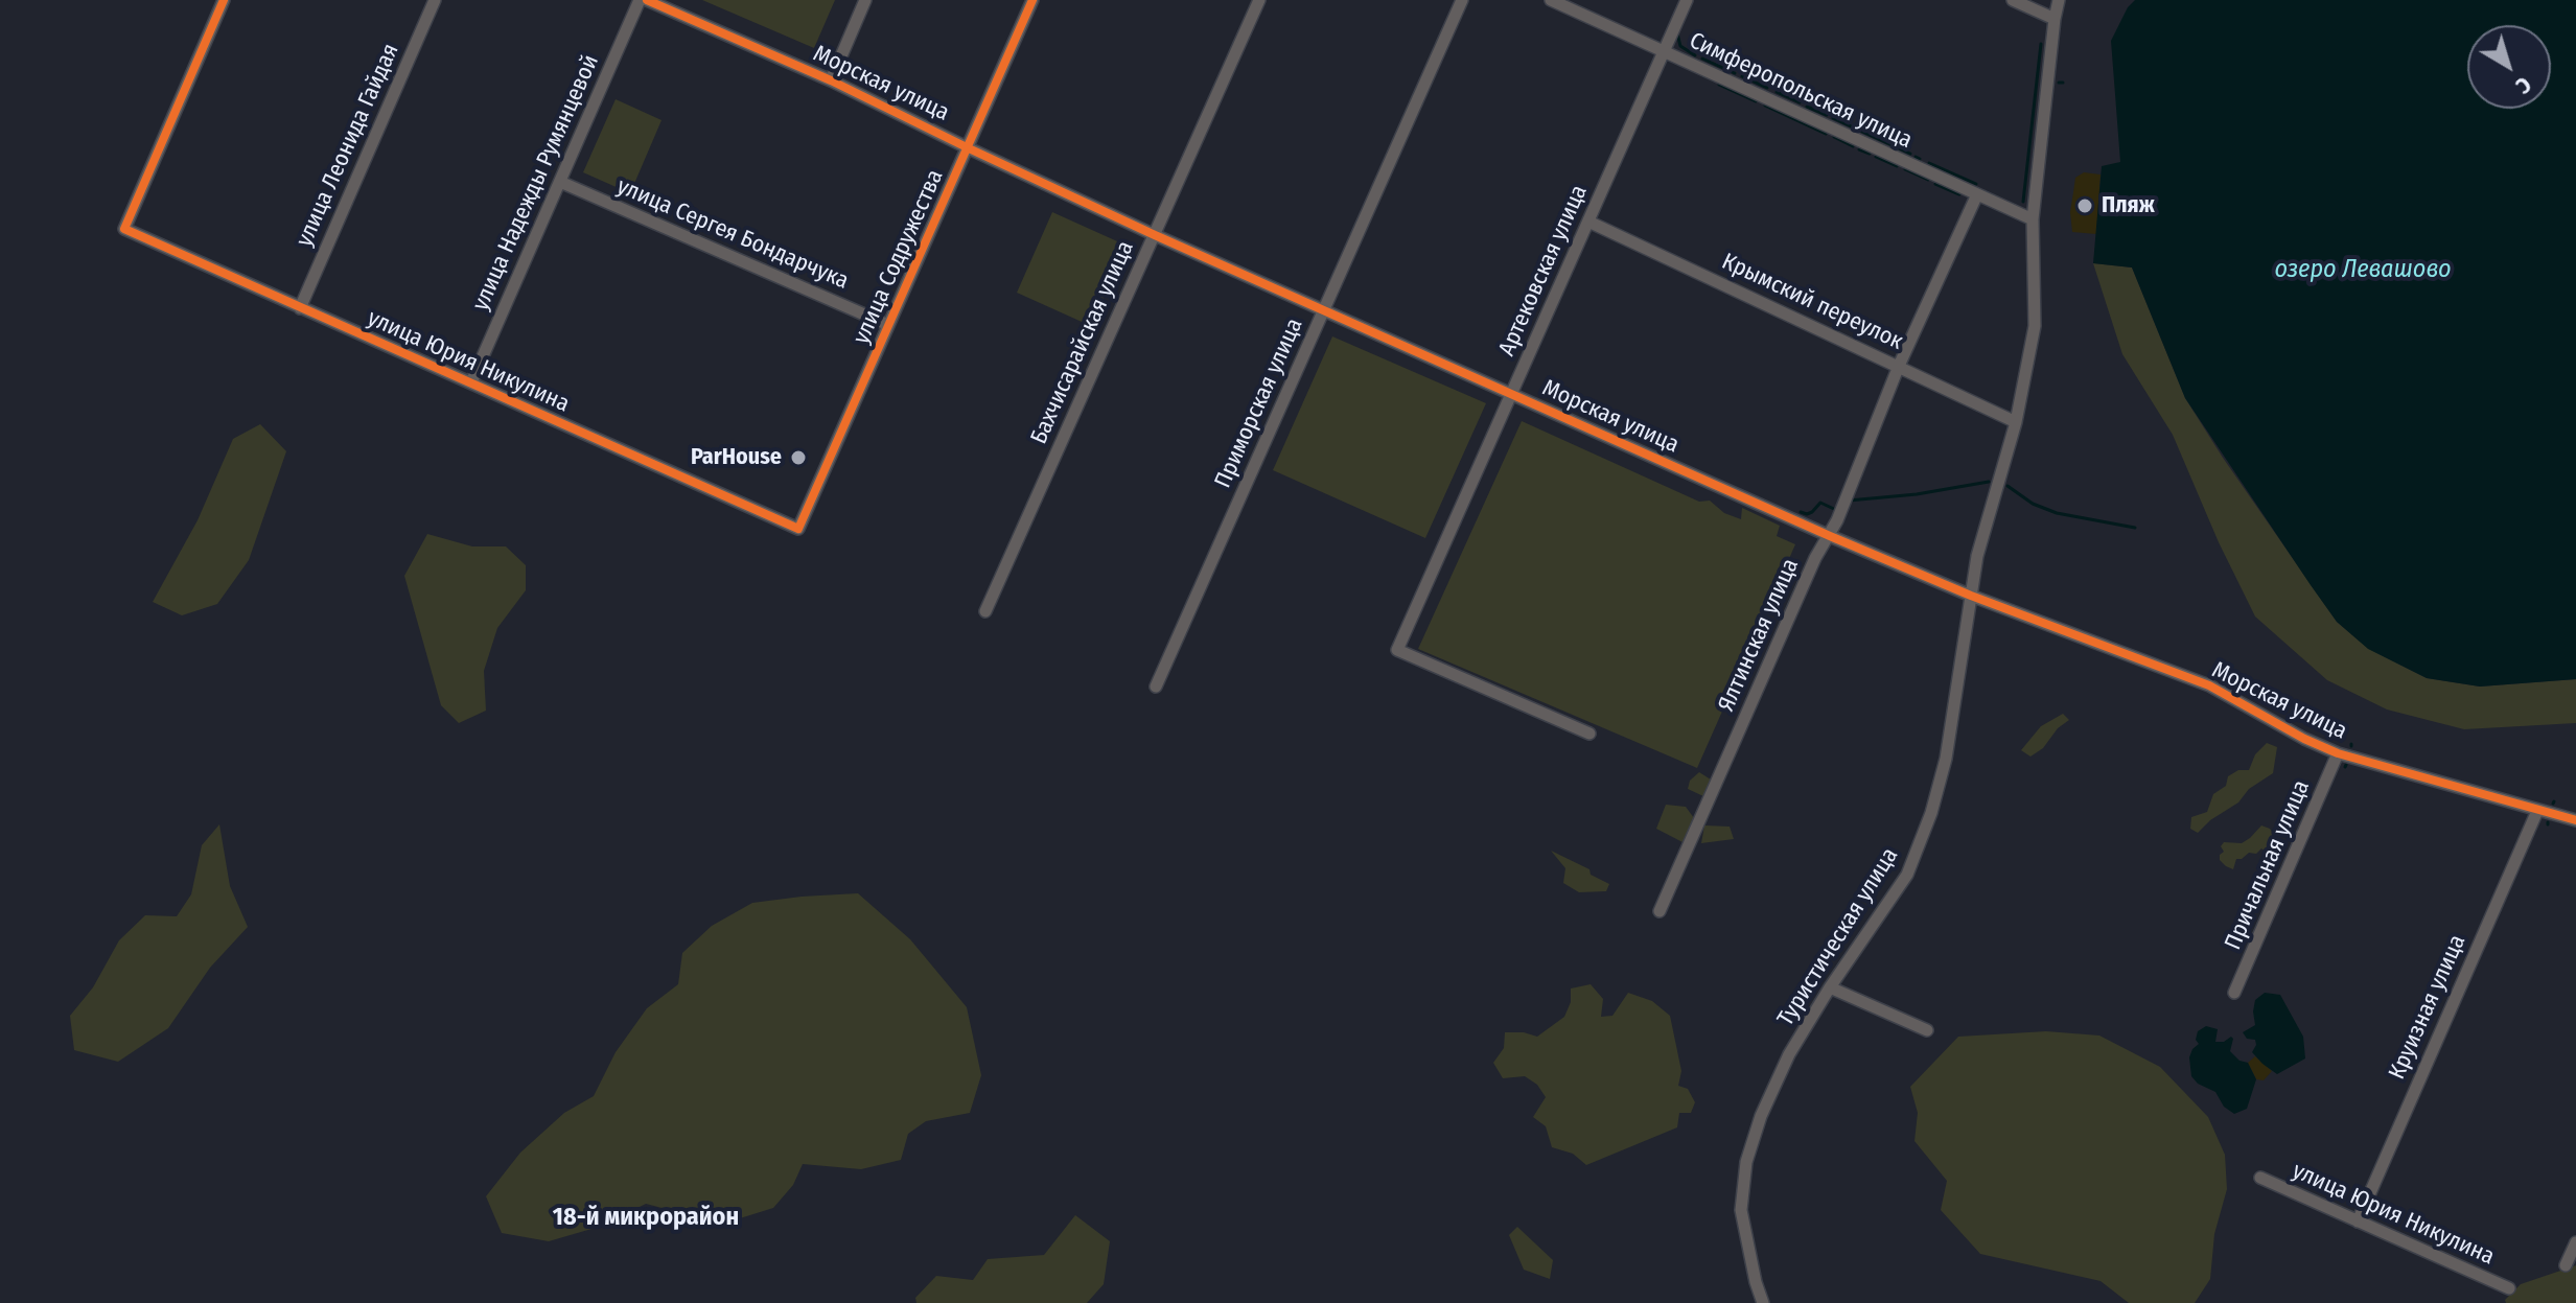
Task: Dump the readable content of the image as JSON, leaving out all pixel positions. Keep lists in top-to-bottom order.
{
  "streets": {
    "street": [
      "Морская улица",
      "Симферопольская улица",
      "улица Леонида Гайдая",
      "улица Надежды Румянцевой",
      "улица Сергея Бондарчука",
      "улица Содружества",
      "Артековская улица",
      "Крымский переулок",
      "Бахчисарайская улица",
      "улица Юрия Никулина",
      "Приморская улица",
      "Ялтинская улица",
      "Причальная улица",
      "Туристическая улица",
      "Круизная улица"
    ]
  },
  "crossings": [
    ["Морская улица", "улица Содружества"],
    ["Морская улица", "Артековская улица"],
    ["Морская улица", "Бахчисарайская улица"],
    ["Морская улица", "Приморская улица"],
    ["Морская улица", "Ялтинская улица"],
    ["Морская улица", "Причальная улица"],
    ["Морская улица", "Туристическая улица"],
    ["Морская улица", "Круизная улица"],
    ["Симферопольская улица", "Артековская улица"],
    ["Симферопольская улица", "Ялтинская улица"],
    ["Симферопольская улица", "Туристическая улица"],
    ["улица Леонида Гайдая", "улица Юрия Никулина"],
    ["улица Надежды Румянцевой", "улица Сергея Бондарчука"],
    ["улица Надежды Румянцевой", "улица Юрия Никулина"],
    ["улица Сергея Бондарчука", "улица Содружества"],
    ["улица Содружества", "улица Юрия Никулина"],
    ["Артековская улица", "Крымский переулок"],
    ["Крымский переулок", "Ялтинская улица"],
    ["Крымский переулок", "Туристическая улица"],
    ["улица Юрия Никулина", "Круизная улица"]
  ],
  "districts": ["18-й микрорайон"],
  "water": ["озеро Левашово"],
  "places": ["Пляж", "ParHouse"],
  "north": "bottom right"
}
